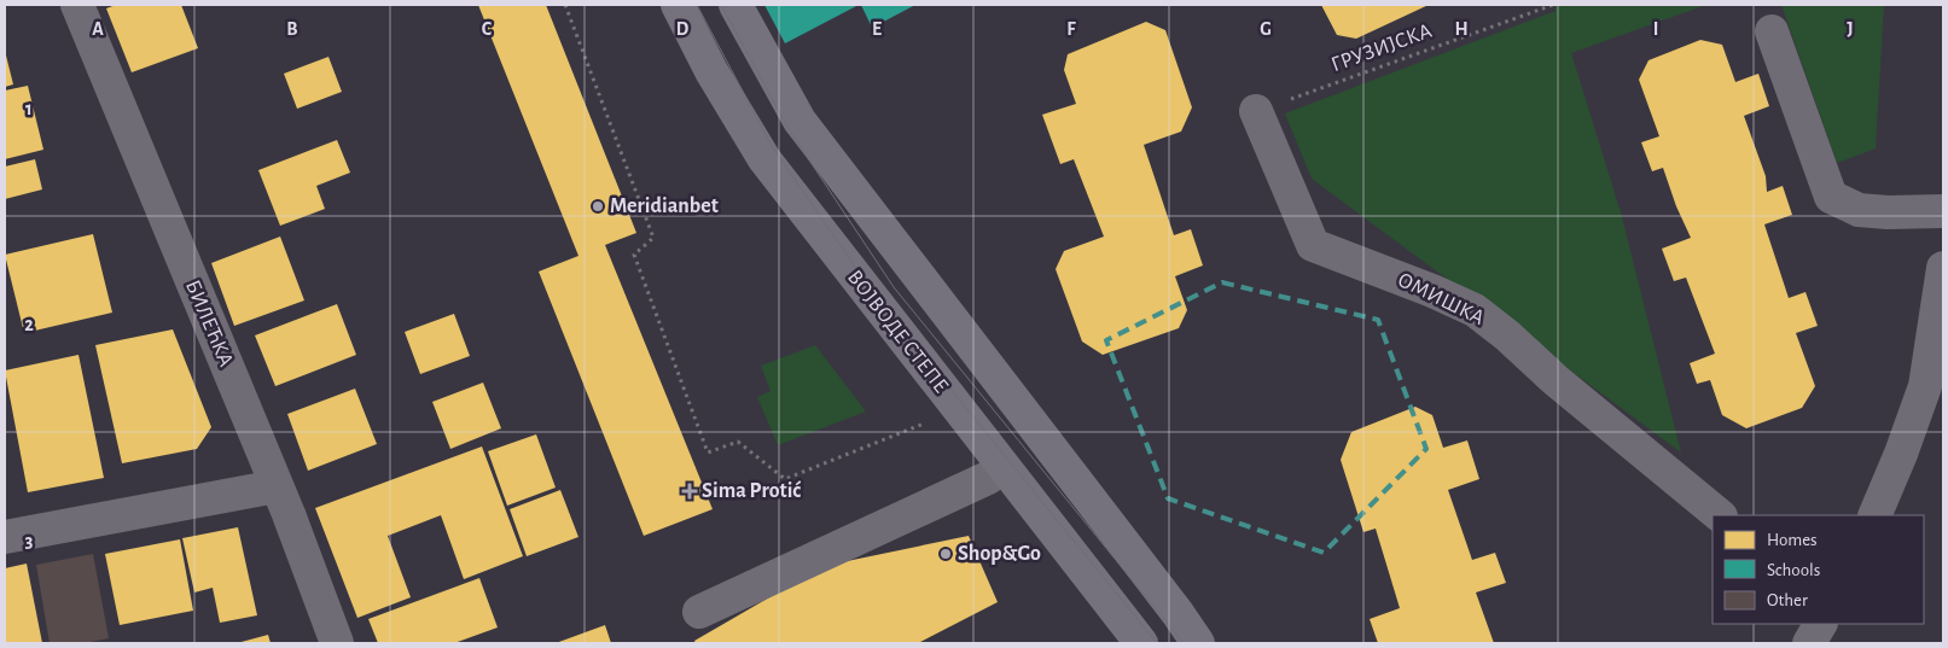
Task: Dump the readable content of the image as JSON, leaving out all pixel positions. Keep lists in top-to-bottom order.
{
  "streets": {
    "main road": ["ВОЈВОДЕ СТЕПЕ"],
    "street": ["ОМИШКА", "БИЛЕЋКА"],
    "path": ["ГРУЗИЈСКА"]
  },
  "crossings": [
    ["ГРУЗИЈСКА", "ОМИШКА"]
  ],
  "places": {
    "other": ["Meridianbet", "Shop&Go"],
    "health": ["Sima Protić"]
  },
  "legend": ["Homes", "Schools", "Other"],
  "grid": {
    "columns": [
      "A",
      "B",
      "C",
      "D",
      "E",
      "F",
      "G",
      "H",
      "I",
      "J"
    ],
    "rows": ["1", "2", "3"]
  }
}
